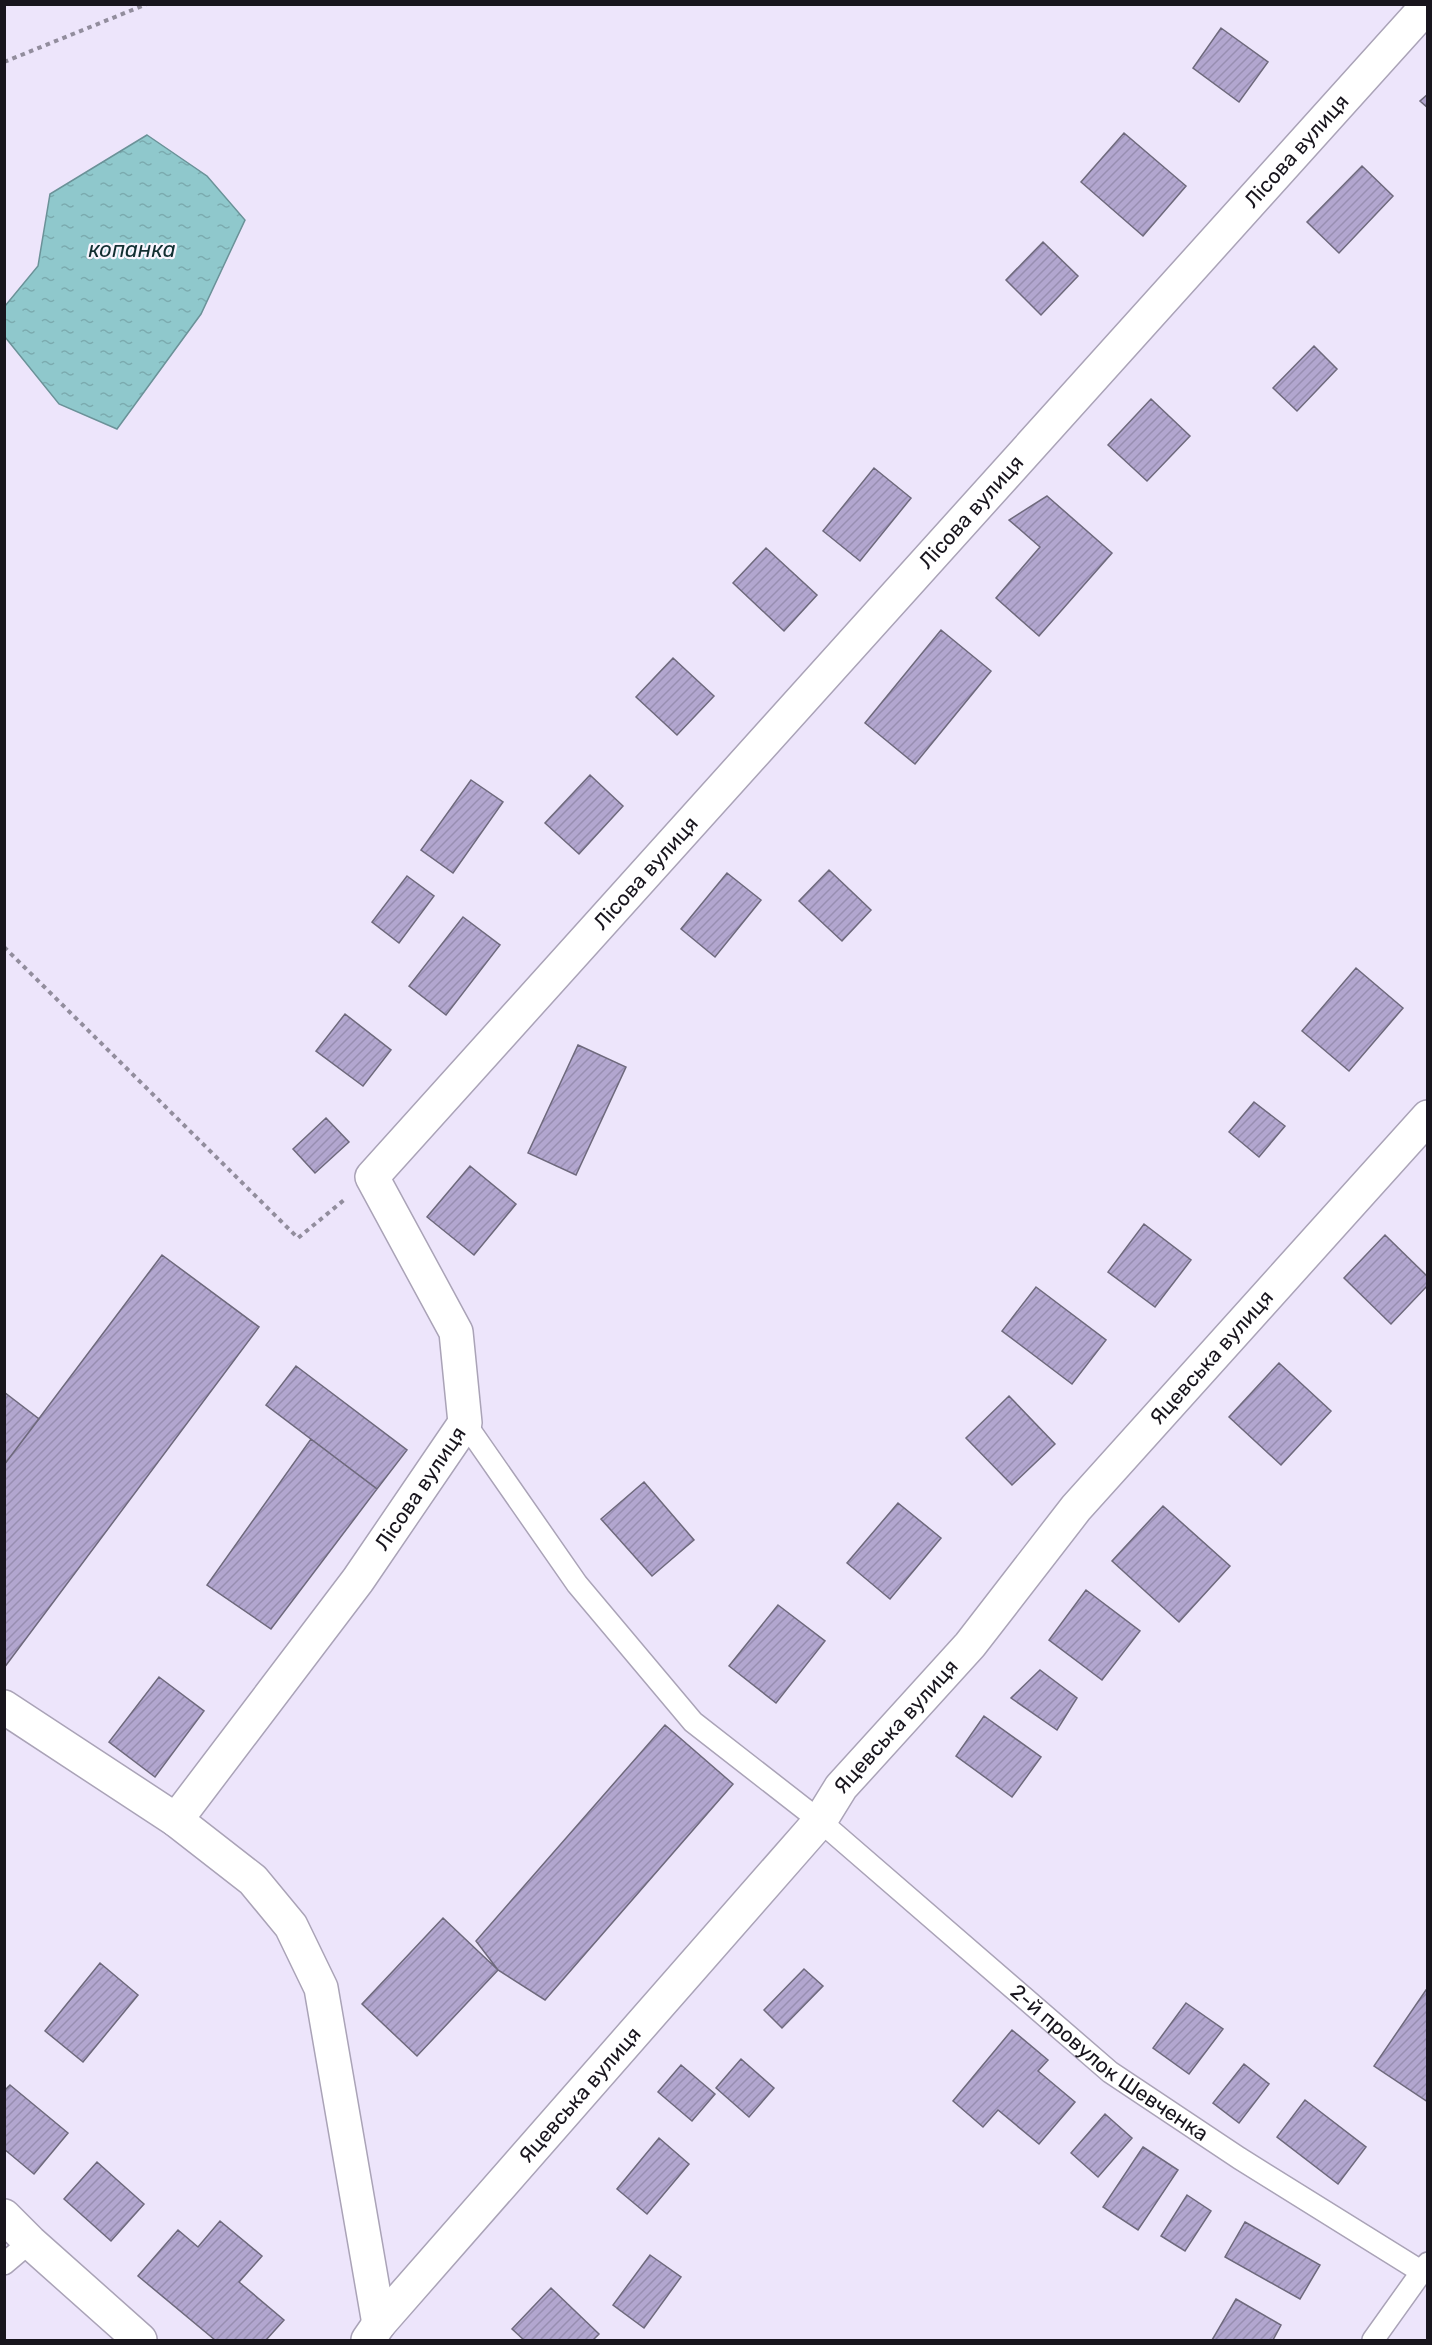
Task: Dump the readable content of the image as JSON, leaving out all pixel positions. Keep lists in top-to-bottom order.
{
  "streets": {
    "street": ["Лісова вулиця", "Яцевська вулиця"],
    "lane": ["2-й провулок Шевченка"]
  },
  "crossings": [
    ["Лісова вулиця", "2-й провулок Шевченка"],
    ["Яцевська вулиця", "2-й провулок Шевченка"]
  ],
  "water": ["копанка"]
}
